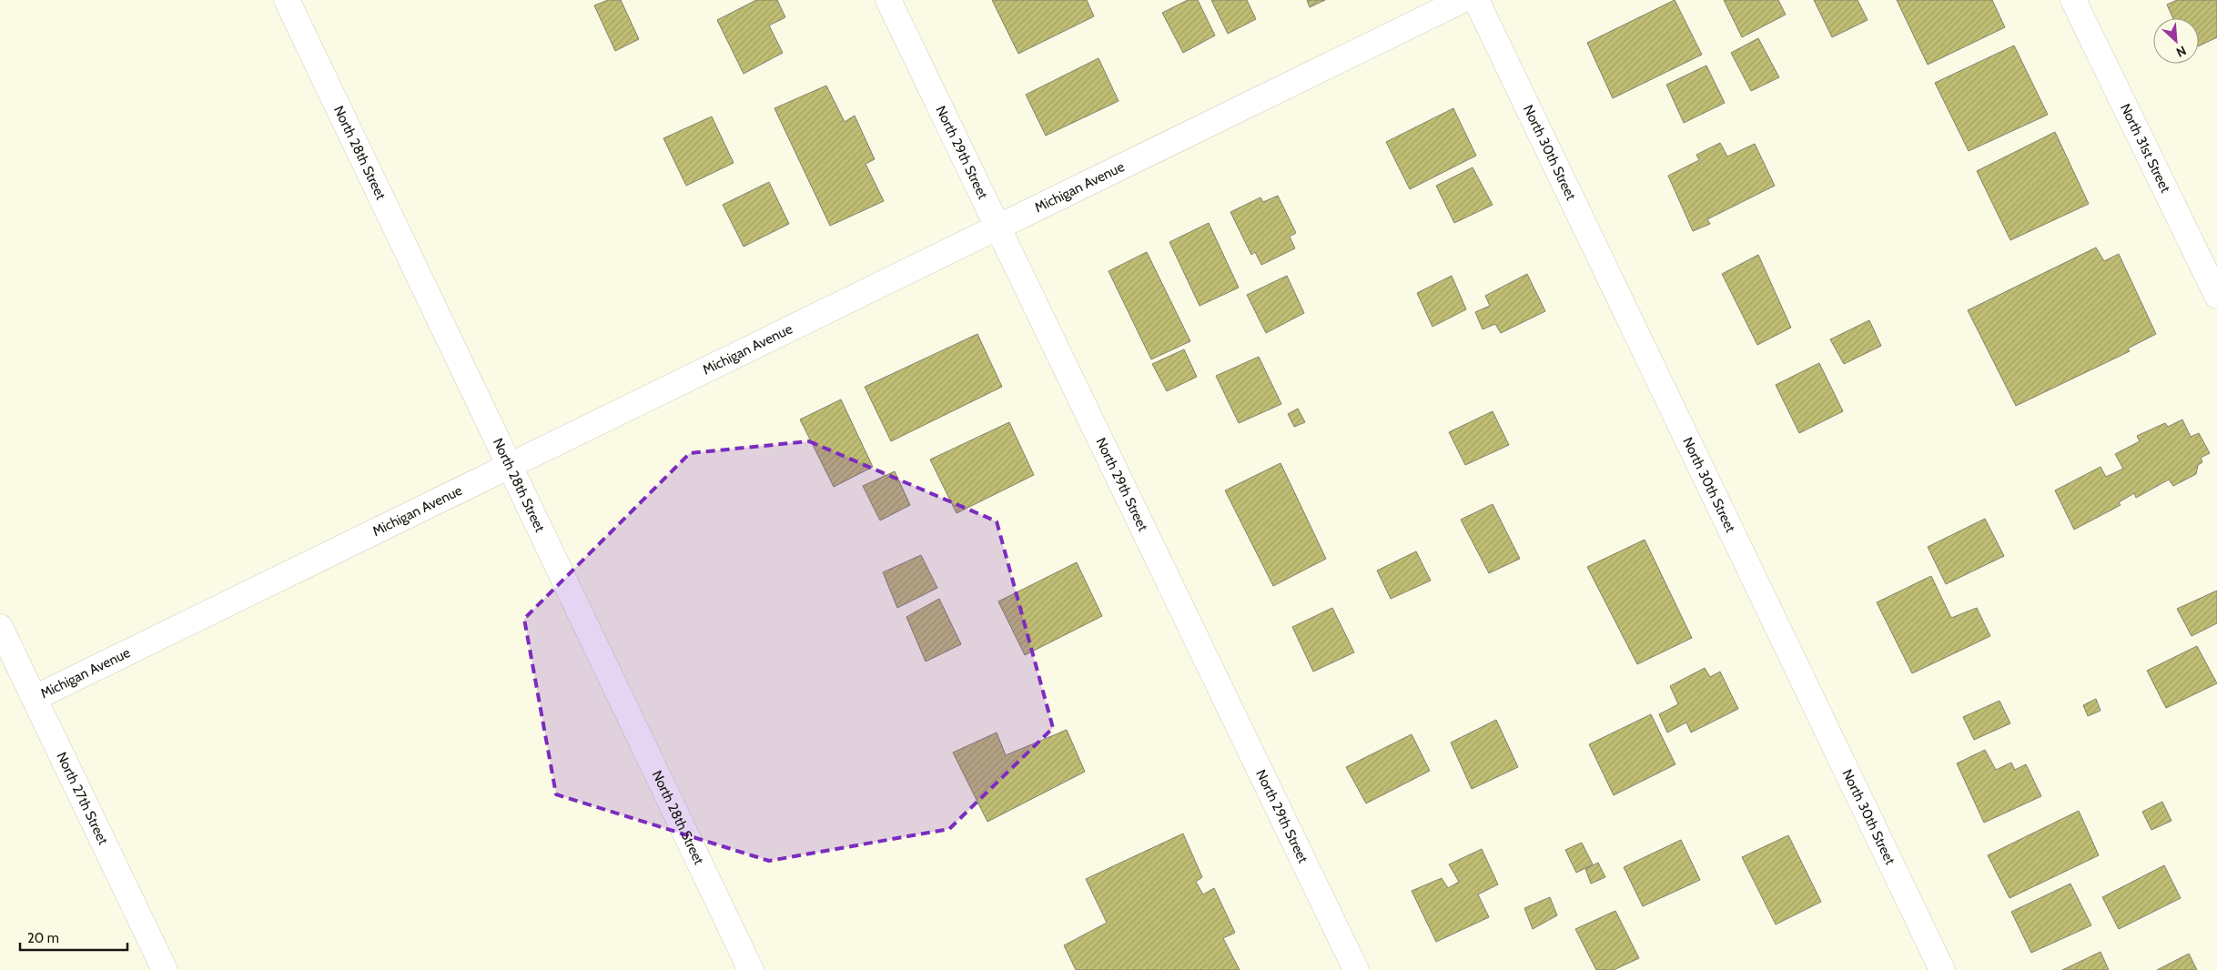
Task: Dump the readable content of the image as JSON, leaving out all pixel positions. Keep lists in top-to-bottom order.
{
  "streets": {
    "street": [
      "North 31st Street",
      "North 28th Street",
      "North 29th Street",
      "North 30th Street",
      "Michigan Avenue",
      "North 27th Street"
    ]
  },
  "crossings": [
    ["North 28th Street", "Michigan Avenue"],
    ["North 29th Street", "Michigan Avenue"],
    ["Michigan Avenue", "North 27th Street"]
  ],
  "scale_bar": "20 m",
  "north": "bottom right"
}
